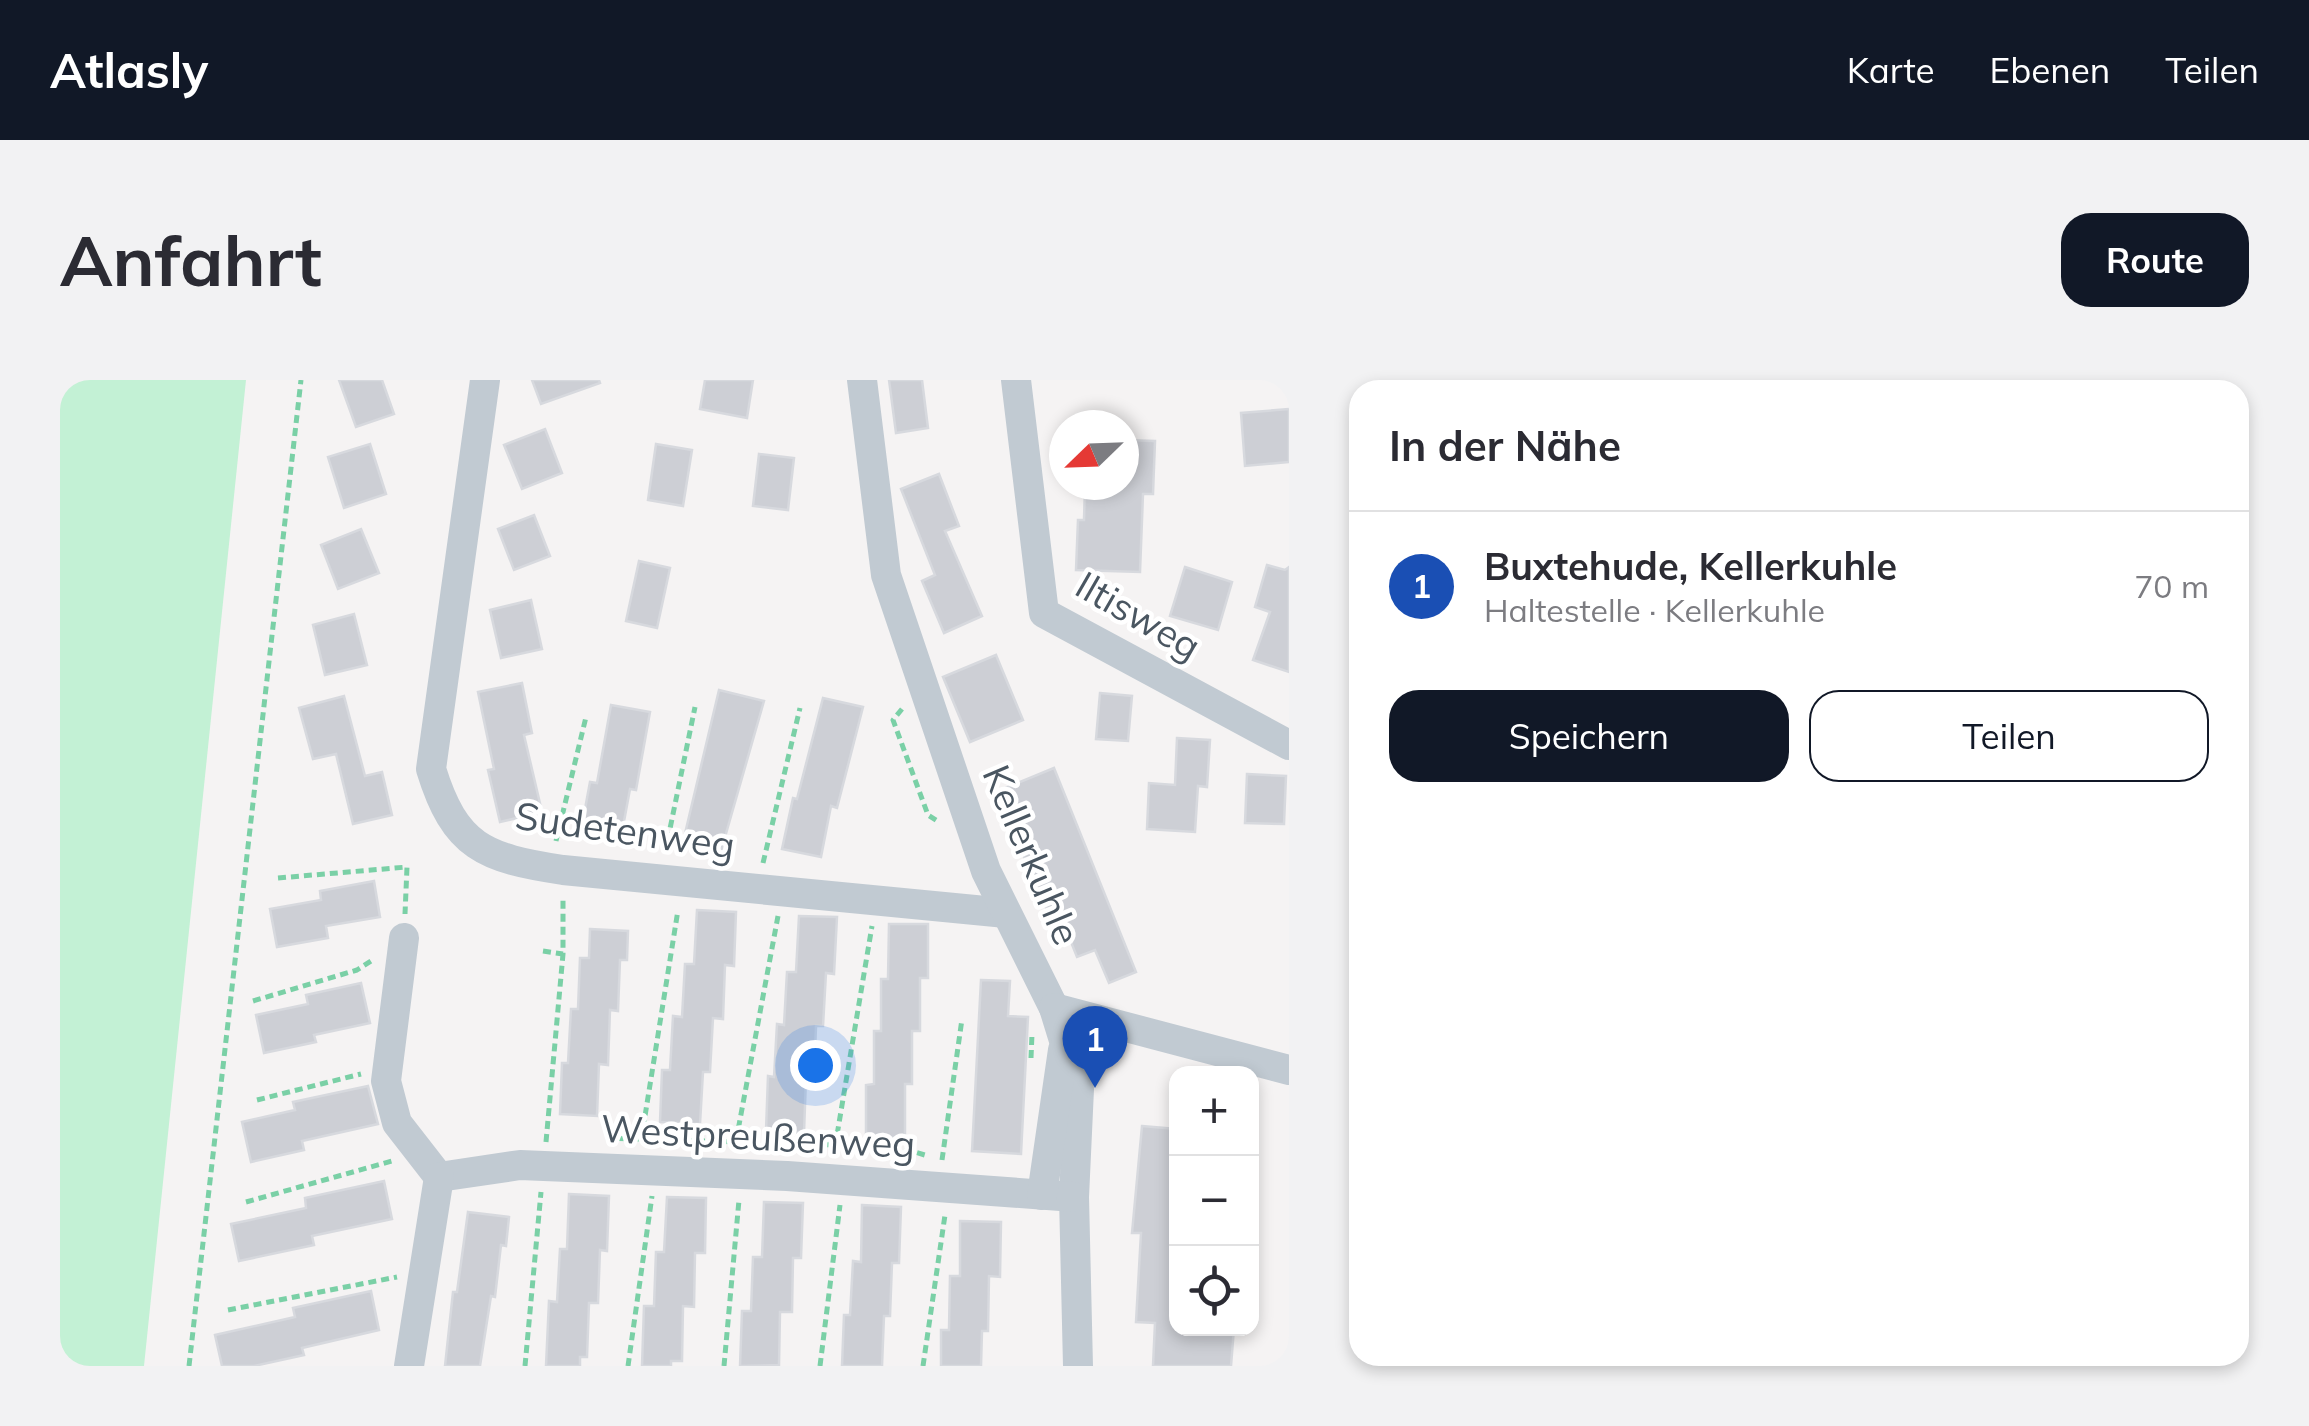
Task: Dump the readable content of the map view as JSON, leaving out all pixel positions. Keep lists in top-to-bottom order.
{
  "streets": {
    "street": [
      "Iltisweg",
      "Sudetenweg",
      "Kellerkuhle",
      "Westpreußenweg"
    ]
  },
  "crossings": [
    ["Sudetenweg", "Kellerkuhle"],
    ["Kellerkuhle", "Westpreußenweg"]
  ],
  "north": "bottom left",
  "page": {
    "header": "Atlasly",
    "nav": ["Karte", "Ebenen", "Teilen"],
    "buttons": [
      "Route",
      ["Speichern", "Teilen"]
    ],
    "title": "Anfahrt",
    "heading": "In der Nähe",
    "list": [
      {
        "mark": "1",
        "name": "Buxtehude, Kellerkuhle",
        "note": "Haltestelle · Kellerkuhle",
        "value": "70 m"
      }
    ],
    "pins": "1",
    "map_buttons": ["+", "−"]
  }
}
